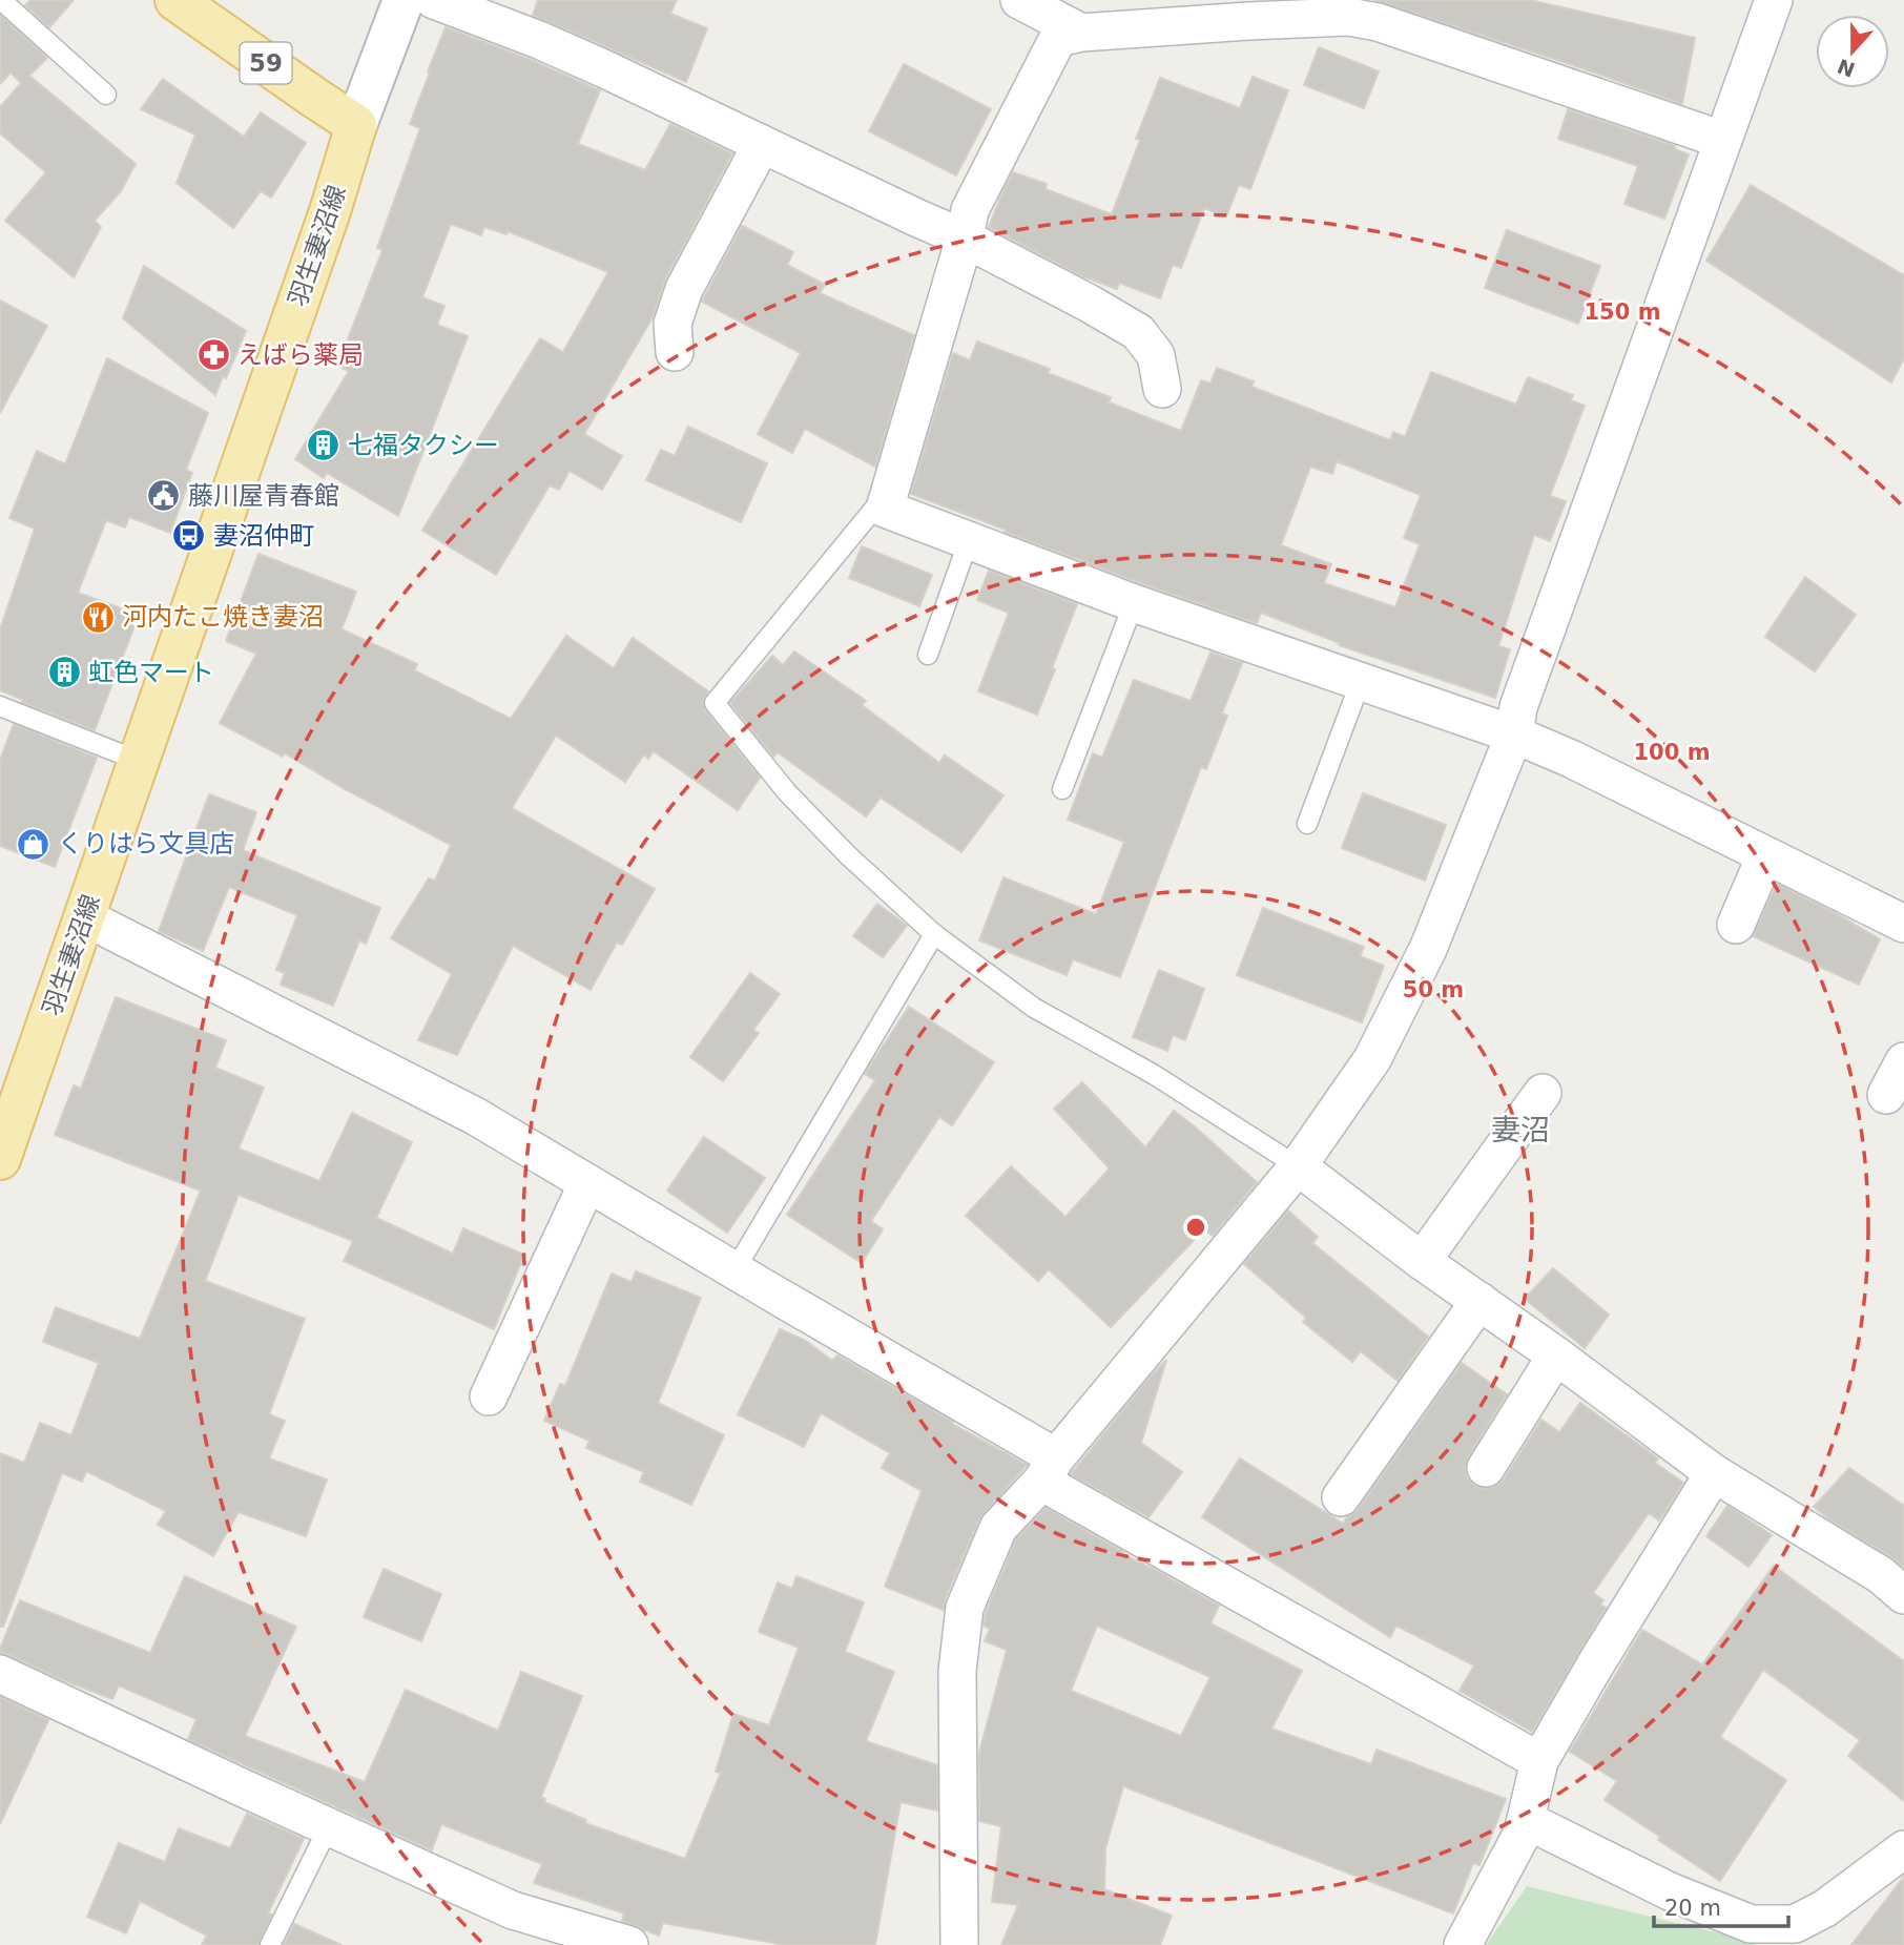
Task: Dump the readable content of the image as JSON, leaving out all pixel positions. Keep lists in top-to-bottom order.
{
  "streets": {
    "main road": ["59", "羽生妻沼線"]
  },
  "crossings": [
    ["59", "羽生妻沼線"]
  ],
  "districts": ["妻沼"],
  "places": {
    "pharmacy": ["えばら薬局"],
    "building": ["七福タクシー", "虹色マート"],
    "public building": ["藤川屋青春館"],
    "bus stop": ["妻沼仲町"],
    "restaurant": ["河内たこ焼き妻沼"],
    "shop": ["くりはら文具店"]
  },
  "scale_bar": "20 m",
  "north": "bottom",
  "rings": ["150 m", "100 m", "50 m"]
}
